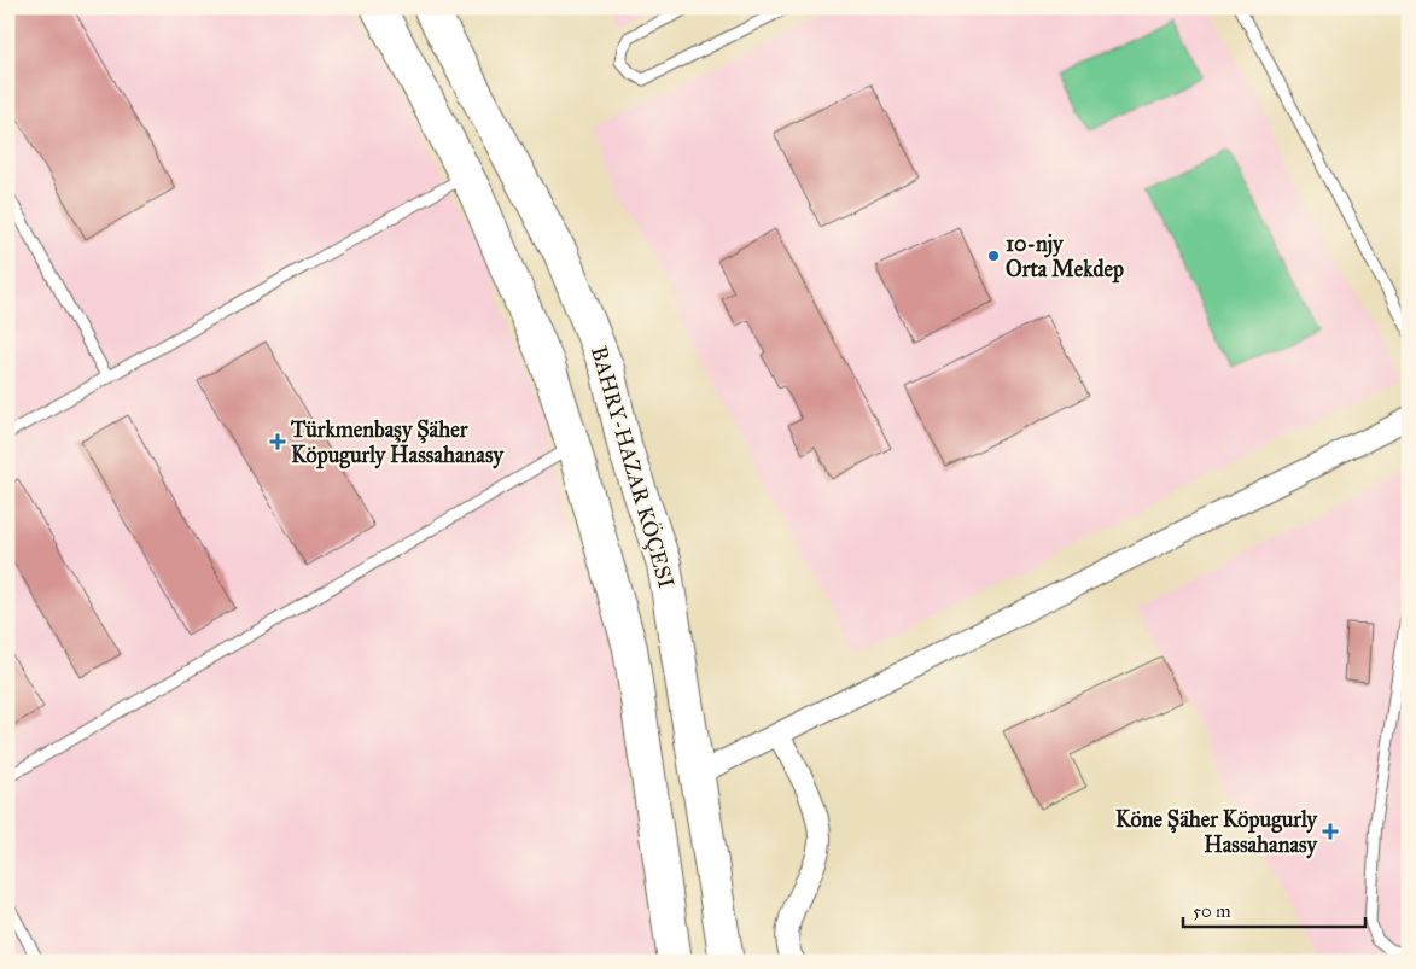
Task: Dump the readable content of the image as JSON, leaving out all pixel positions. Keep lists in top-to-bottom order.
{
  "streets": {
    "highway": ["BAHRY-HAZAR KÖÇESI"]
  },
  "places": {
    "other": ["10-njy Orta Mekdep"],
    "health": ["Türkmenbaşy Şäher Köpugurly Hassahanasy", "Köne Şäher Köpugurly Hassahanasy"]
  },
  "scale_bar": "50 m"
}
